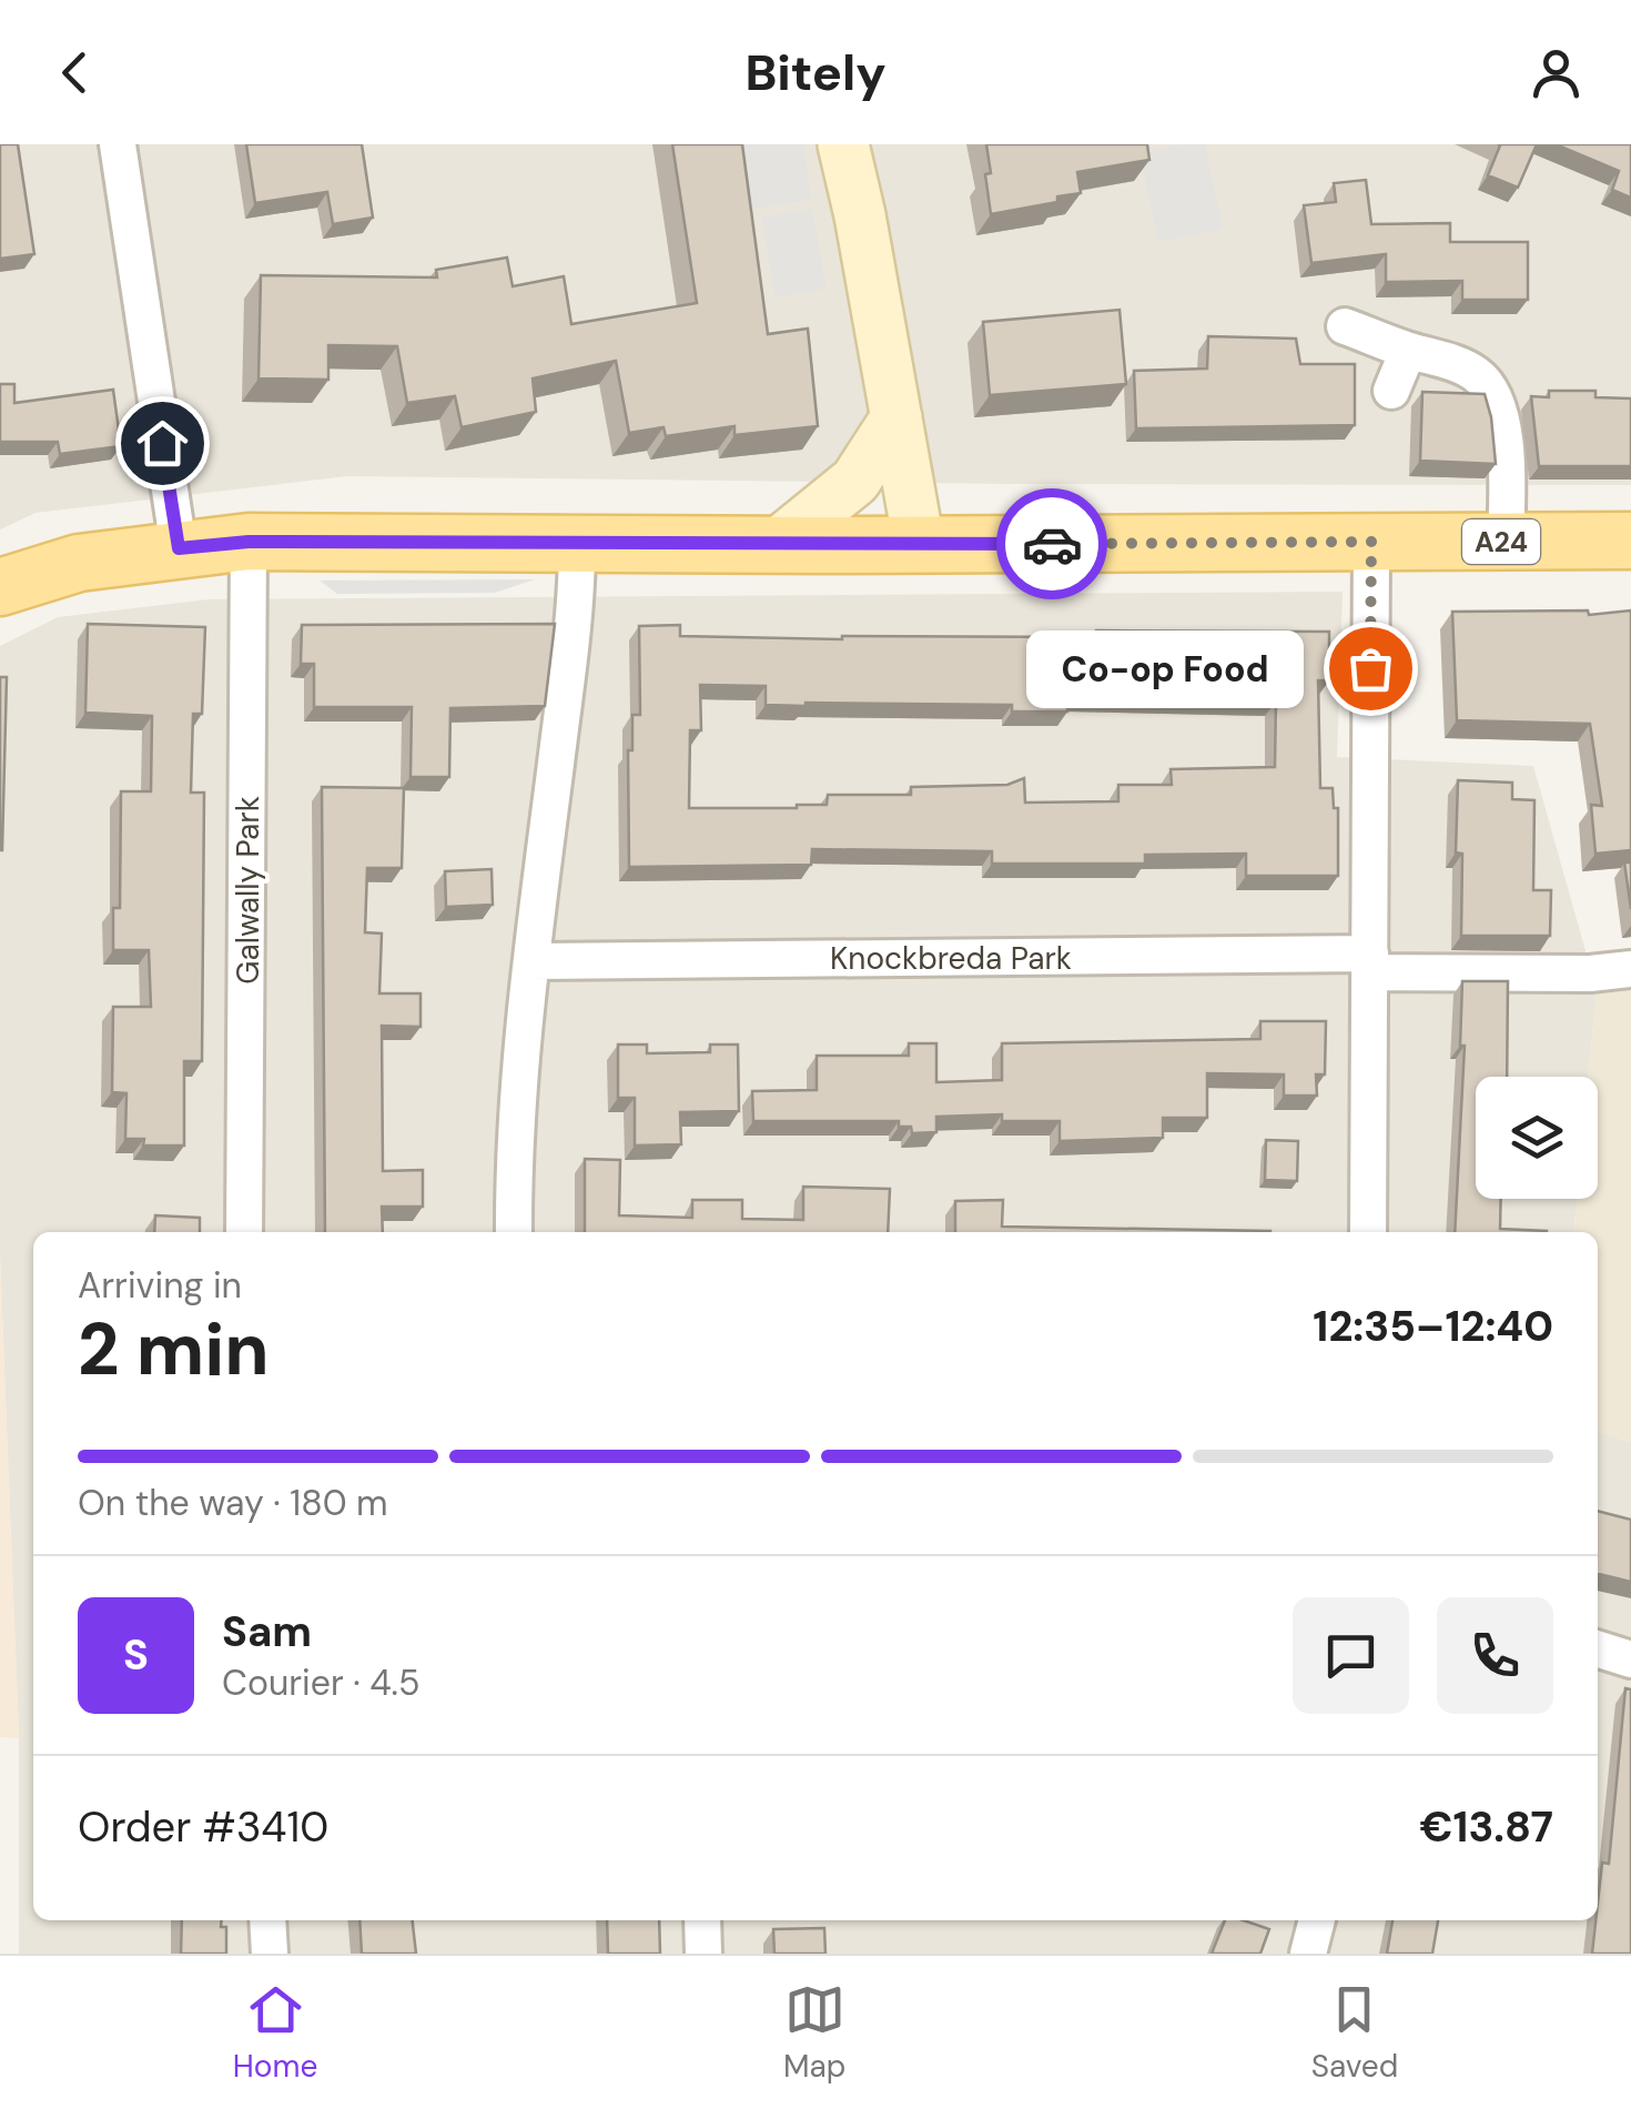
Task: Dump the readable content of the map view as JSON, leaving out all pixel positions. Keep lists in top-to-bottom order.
{
  "streets": {
    "main road": ["A24"],
    "street": ["Galwally Park", "Knockbreda Park"]
  },
  "crossings": [
    ["A24", "Galwally Park"]
  ],
  "places": ["Co-op Food"],
  "page": {
    "header": "Bitely",
    "bubble": "Co-op Food",
    "heading": ["2 min", "Arriving in", "12:35–12:40"],
    "panel": [
      "Sam",
      "Courier · 4.5",
      "Order #3410",
      "€13.87"
    ],
    "bar": "On the way · 180 m",
    "round": "S",
    "tabs": ["Home", "Map", "Saved"]
  }
}
